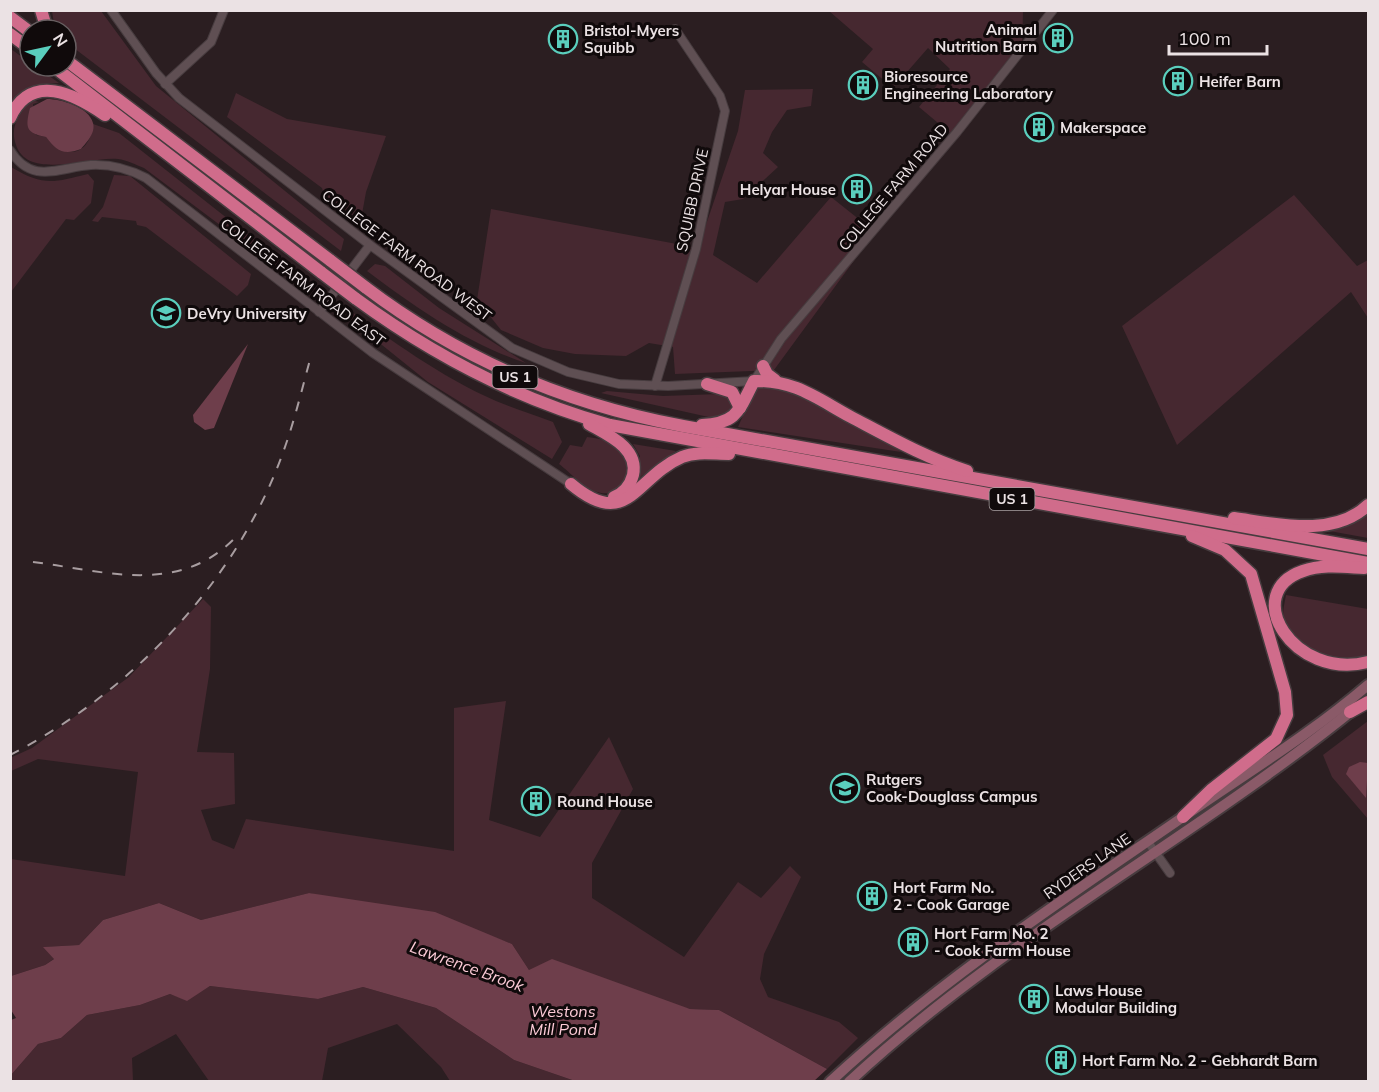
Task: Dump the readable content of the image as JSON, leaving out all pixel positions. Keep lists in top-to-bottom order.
{
  "streets": {
    "highway": ["US 1"],
    "main road": ["RYDERS LANE"],
    "street": [
      "COLLEGE FARM ROAD",
      "SQUIBB DRIVE",
      "COLLEGE FARM ROAD WEST",
      "COLLEGE FARM ROAD EAST"
    ]
  },
  "crossings": [
    ["COLLEGE FARM ROAD", "COLLEGE FARM ROAD WEST"],
    ["SQUIBB DRIVE", "COLLEGE FARM ROAD WEST"]
  ],
  "water": ["Lawrence Brook", "Westons Mill Pond"],
  "places": {
    "building": [
      "Animal Nutrition Barn",
      "Bristol-Myers Squibb",
      "Heifer Barn",
      "Bioresource Engineering Laboratory",
      "Makerspace",
      "Helyar House",
      "Round House",
      "Hort Farm No. 2 - Cook Garage",
      "Hort Farm No. 2 - Cook Farm House",
      "Laws House Modular Building",
      "Hort Farm No. 2 - Gebhardt Barn"
    ],
    "school or university": ["DeVry University", "Rutgers Cook-Douglass Campus"]
  },
  "scale_bar": "100 m",
  "north": "top right"
}
